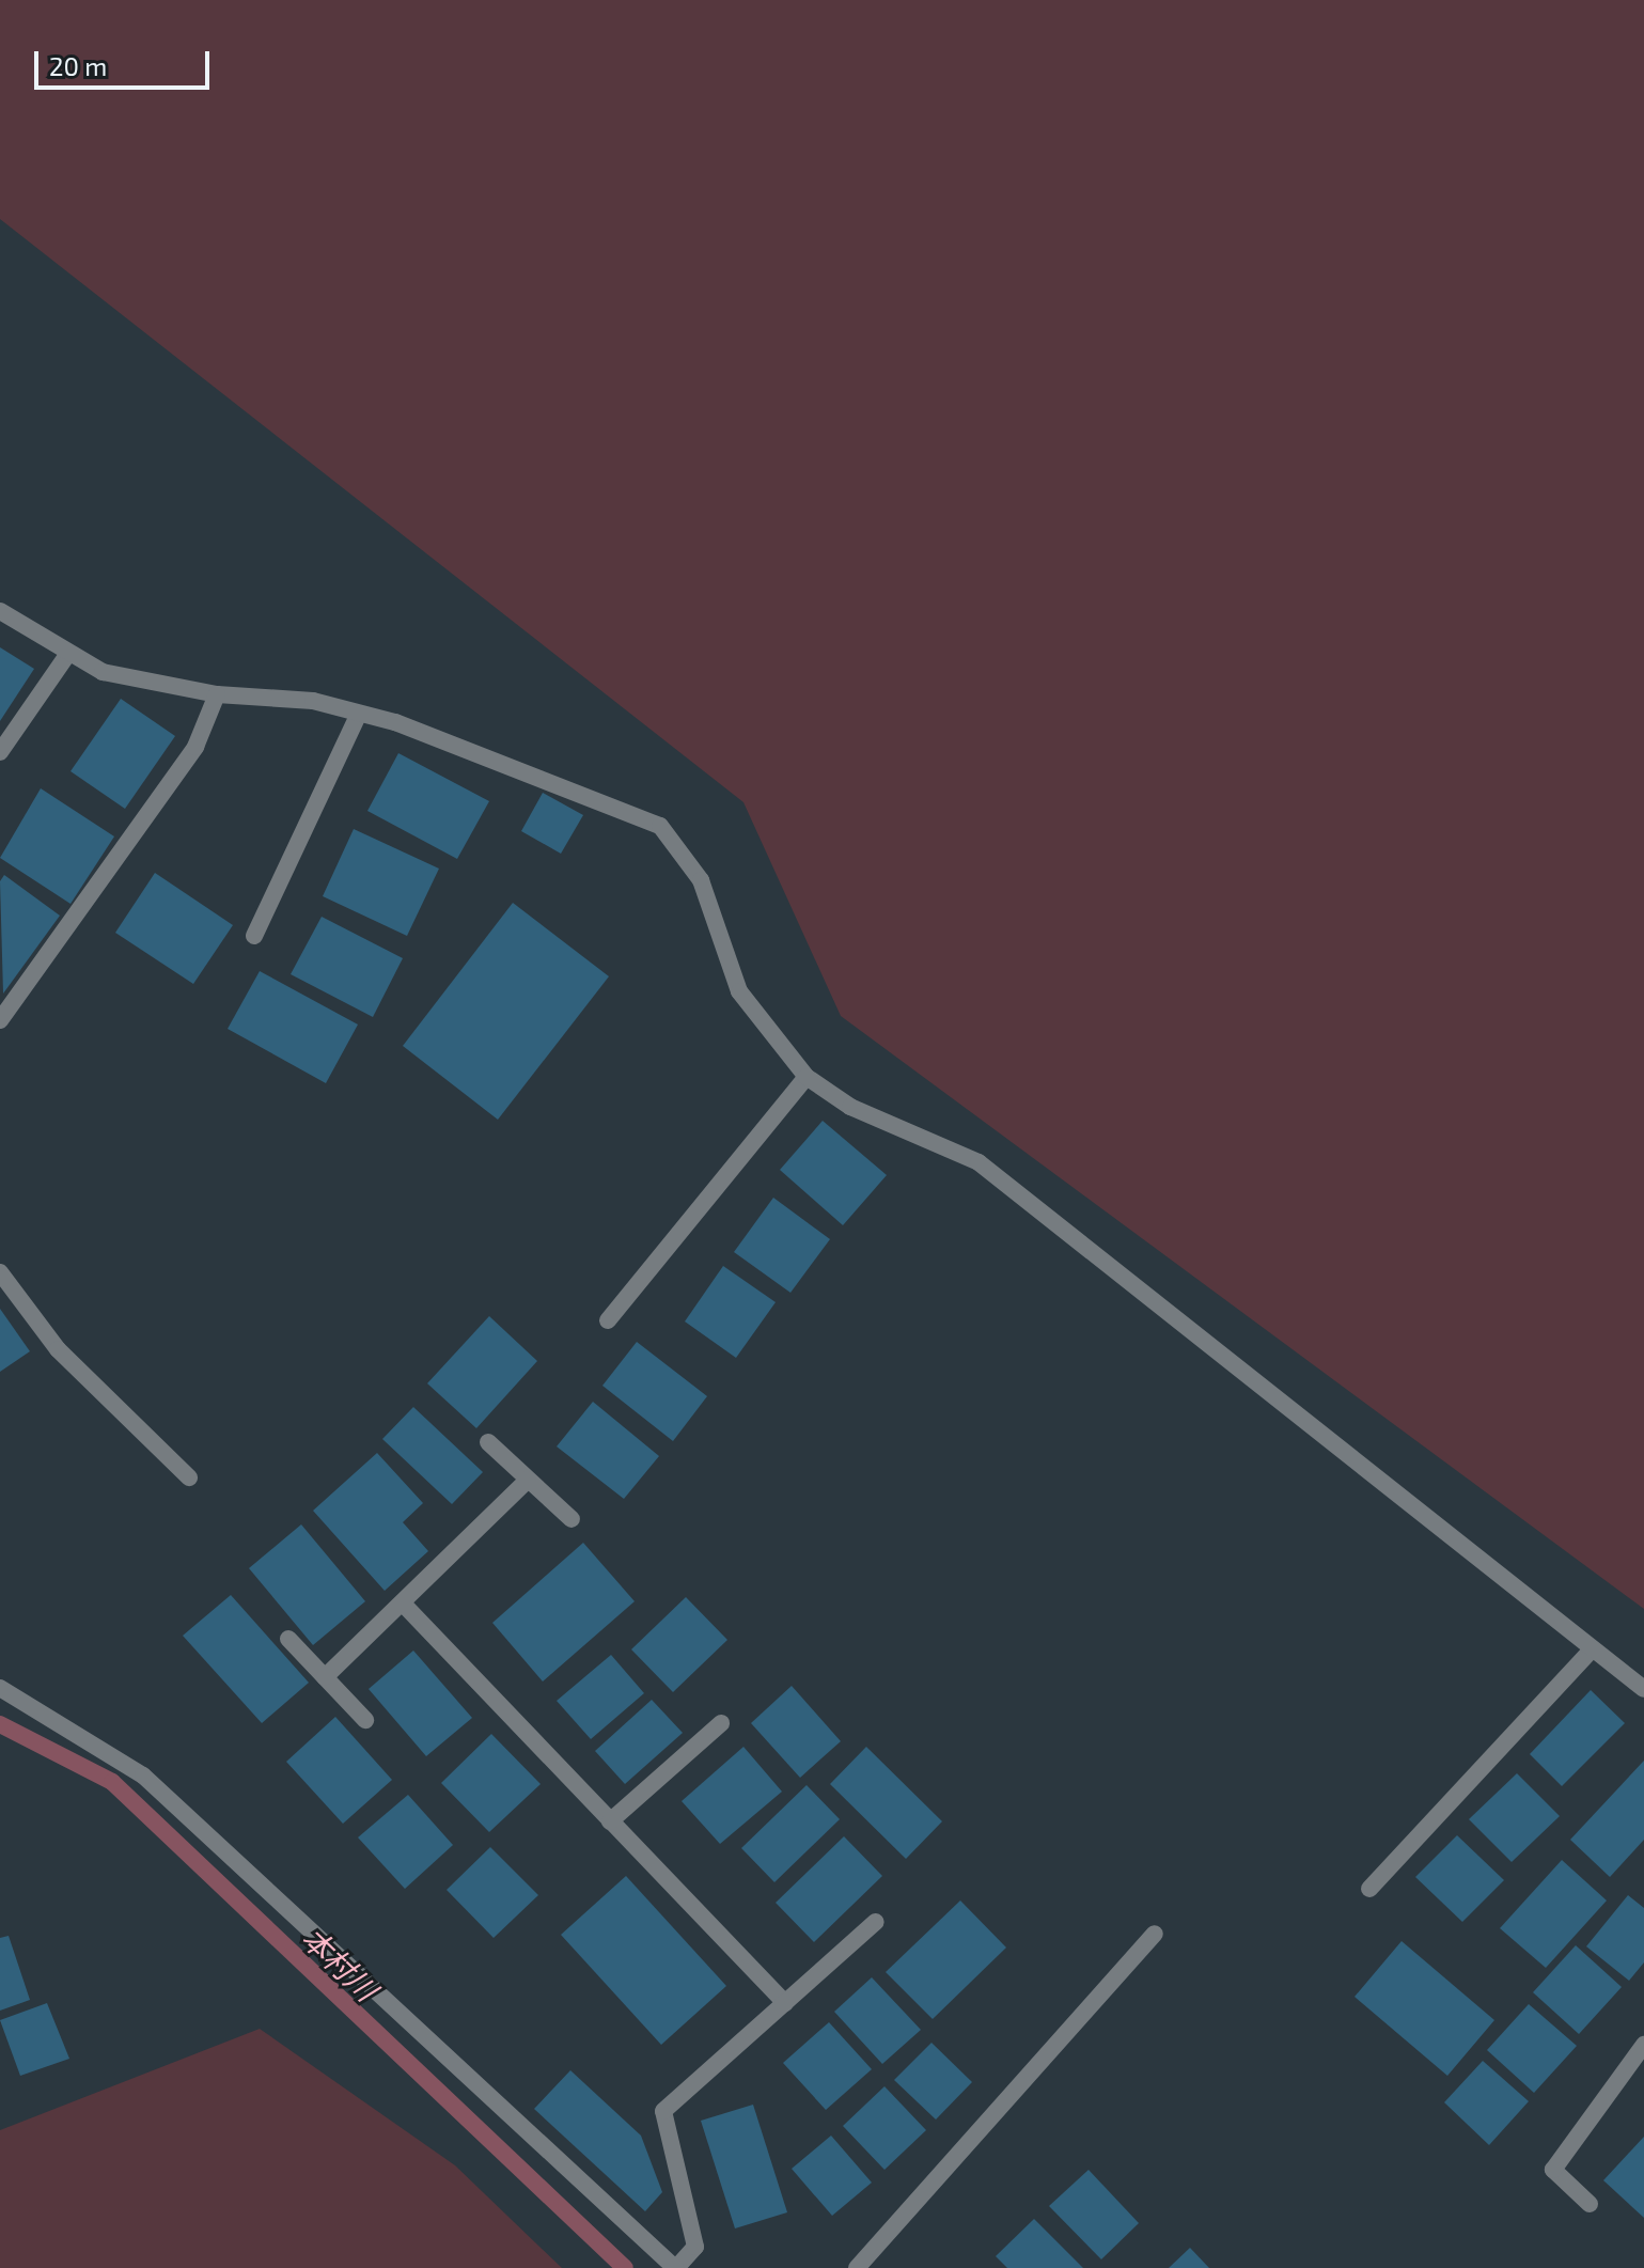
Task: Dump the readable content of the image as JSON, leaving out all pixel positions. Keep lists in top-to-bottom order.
{
  "water": ["本村川"],
  "scale_bar": "20 m"
}
